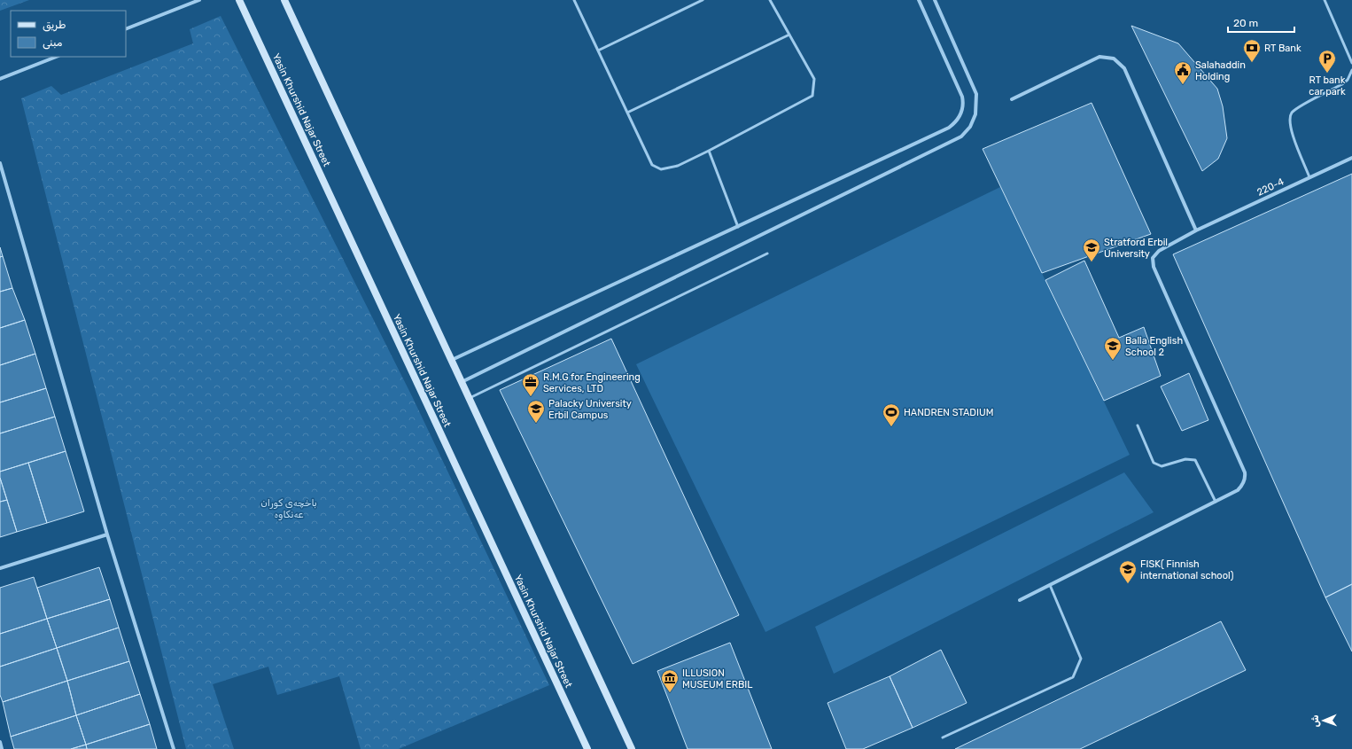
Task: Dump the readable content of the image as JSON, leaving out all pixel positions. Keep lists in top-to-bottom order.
{
  "streets": {
    "street": ["Yasin Khurshid Najar Street", "220-4"]
  },
  "parks": ["باخچەی کوران عەنکاوە"],
  "places": {
    "bank": ["RT Bank"],
    "parking": ["RT bank car park"],
    "public building": ["Salahaddin Holding"],
    "school or university": [
      "Stratford Erbil University",
      "Balla English School 2",
      "Palacky University Erbil Campus",
      "FISK( Finnish international school)"
    ],
    "office": ["R.M.G for Engineering Services, LTD"],
    "sports": ["HANDREN STADIUM"],
    "museum": ["ILLUSION MUSEUM ERBIL"]
  },
  "legend": ["طريق", "مبنى"],
  "scale_bar": "20 m",
  "north": "left"
}
